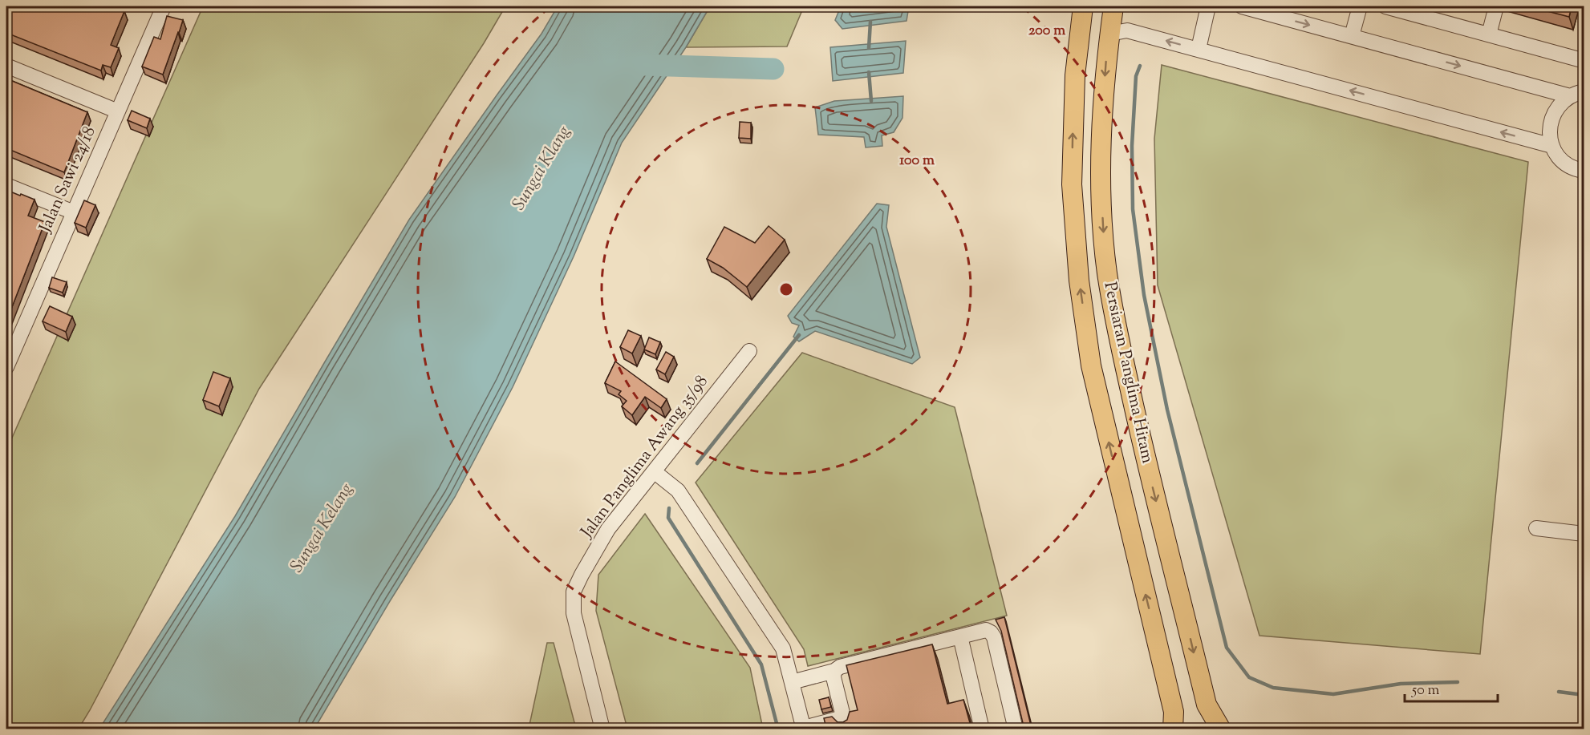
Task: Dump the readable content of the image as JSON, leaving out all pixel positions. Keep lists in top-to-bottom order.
{
  "streets": {
    "main road": ["Persiaran Panglima Hitam"],
    "street": ["Jalan Sawi 24/18", "Jalan Panglima Awang 35/98"]
  },
  "water": ["Sungai Klang", "Sungai Kelang"],
  "scale_bar": "50 m",
  "rings": ["200 m", "100 m"]
}
